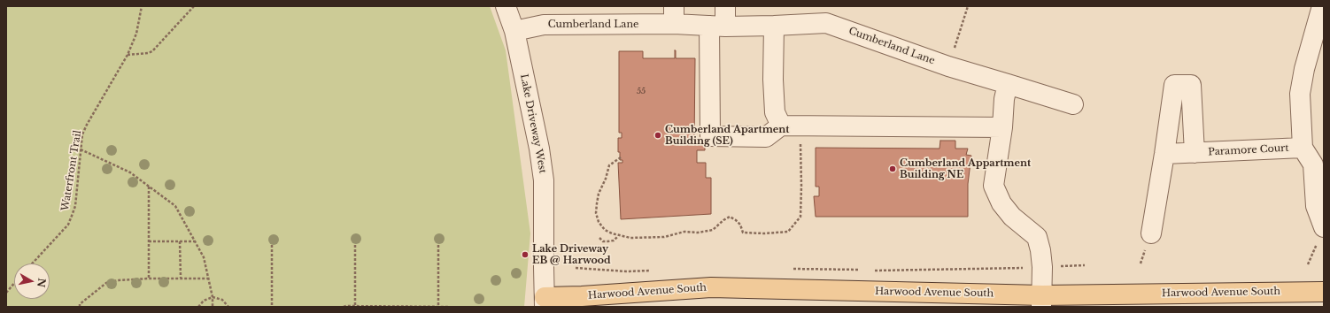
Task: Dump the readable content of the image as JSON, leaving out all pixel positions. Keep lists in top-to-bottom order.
{
  "streets": {
    "main road": ["Harwood Avenue South"],
    "street": ["Cumberland Lane", "Lake Driveway West", "Paramore Court"],
    "path": ["Waterfront Trail"]
  },
  "crossings": [
    ["Cumberland Lane", "Lake Driveway West"],
    ["Lake Driveway West", "Harwood Avenue South"]
  ],
  "places": ["Cumberland Apartment Building (SE)", "Cumberland Appartment Building NE", "Lake Driveway EB @ Harwood"],
  "house_numbers": ["55"],
  "north": "right"
}
